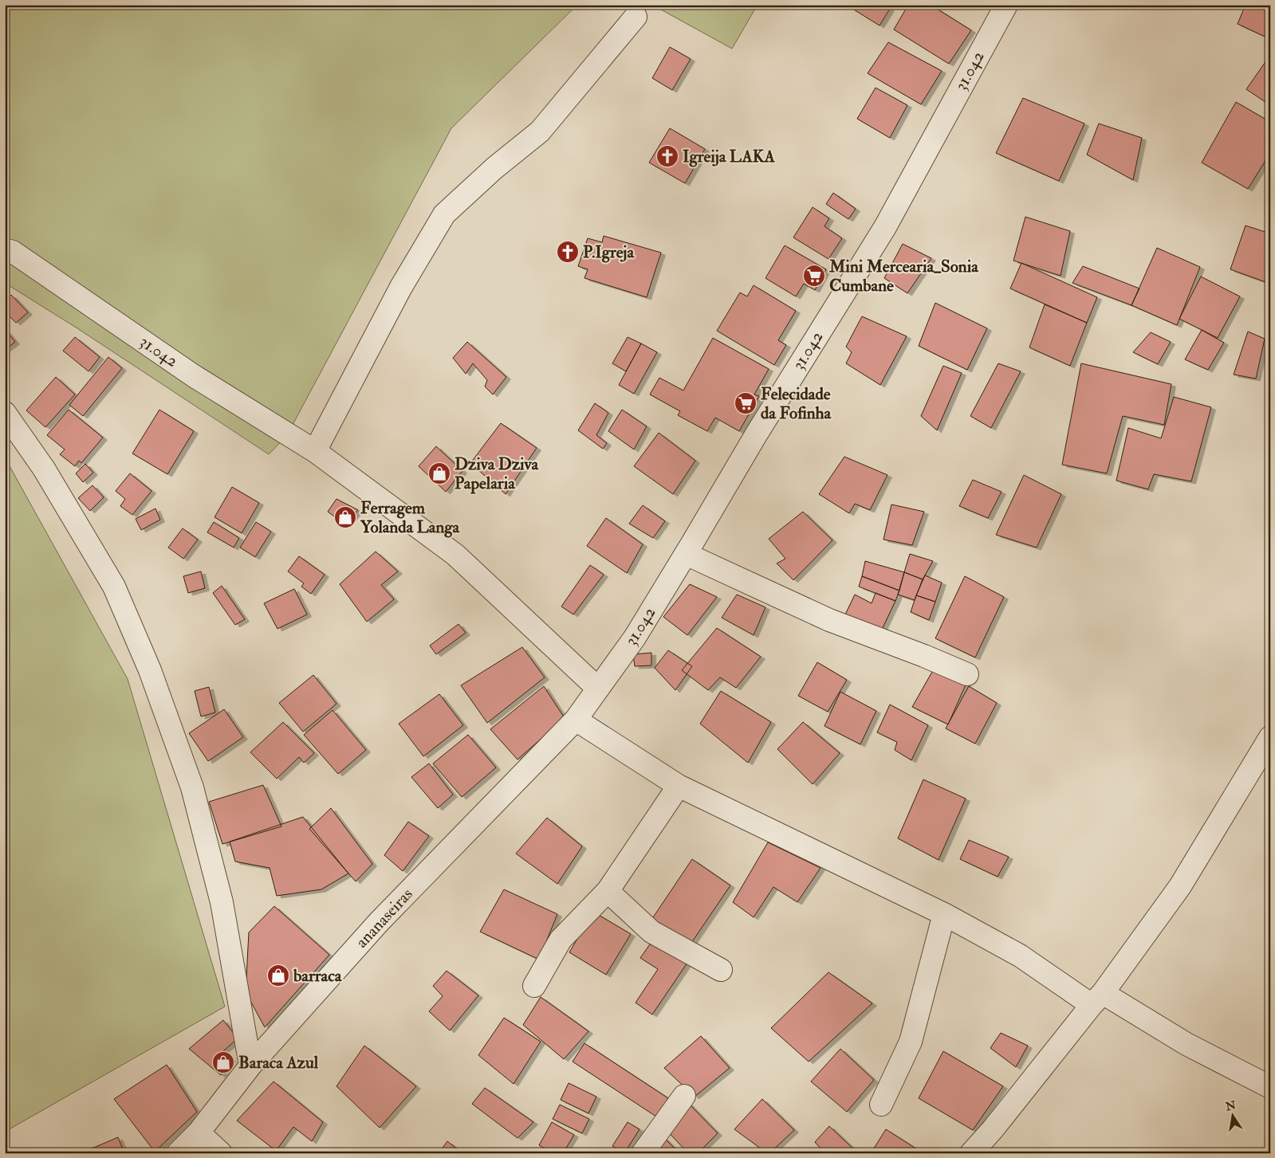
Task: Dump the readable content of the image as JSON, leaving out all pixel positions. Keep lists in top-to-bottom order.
{
  "streets": {
    "street": ["31.042", "ananaseiras"]
  },
  "crossings": [
    ["31.042", "ananaseiras"]
  ],
  "places": {
    "church": ["Igreija LAKA", "P.Igreja"],
    "supermarket": ["Mini Mercearia_Sonia Cumbane", "Felecidade da Fofinha"],
    "shop": [
      "Dziva Dziva Papelaria",
      "Ferragem Yolanda Langa",
      "barraca",
      "Baraca Azul"
    ]
  },
  "north": "top"
}
